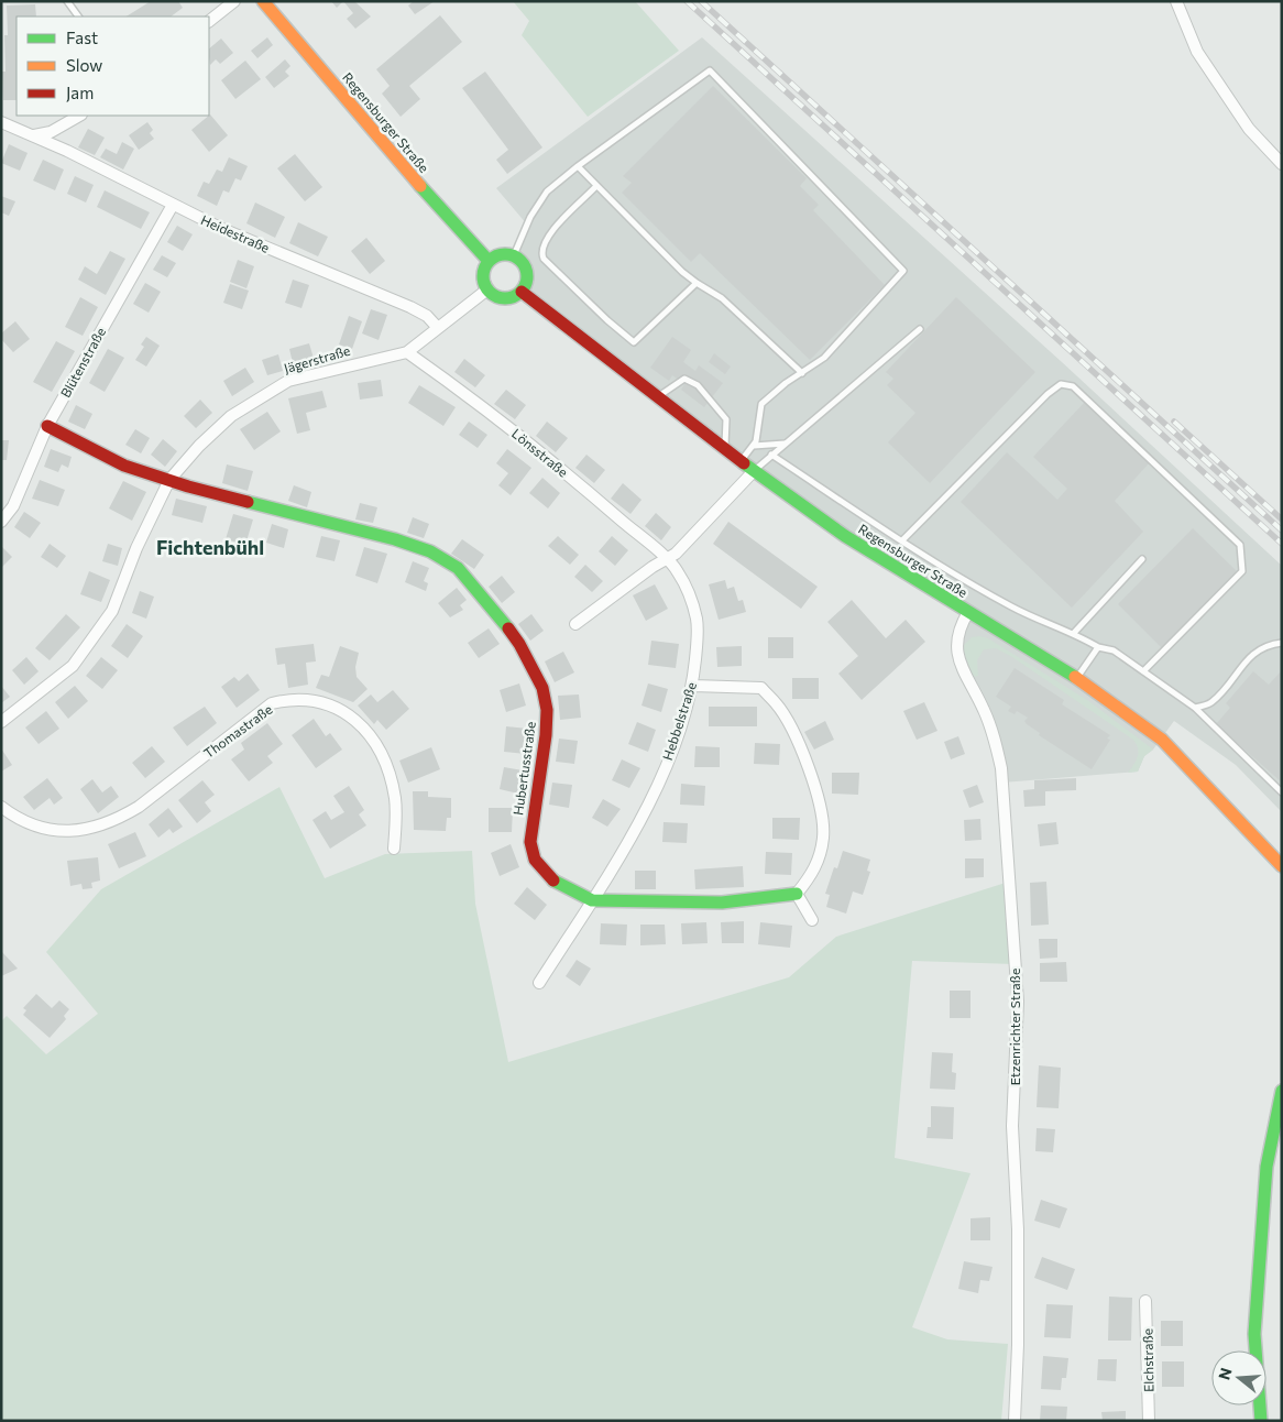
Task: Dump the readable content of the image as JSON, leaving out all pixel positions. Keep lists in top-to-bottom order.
{
  "streets": {
    "main road": ["Regensburger Straße", "Hubertusstraße"],
    "street": [
      "Heidestraße",
      "Jägerstraße",
      "Blütenstraße",
      "Lönsstraße",
      "Hebbelstraße",
      "Thomastraße",
      "Etzenrichter Straße",
      "Elchstraße"
    ]
  },
  "crossings": [
    ["Regensburger Straße", "Jägerstraße"],
    ["Regensburger Straße", "Etzenrichter Straße"],
    ["Heidestraße", "Jägerstraße"],
    ["Heidestraße", "Blütenstraße"],
    ["Jägerstraße", "Lönsstraße"],
    ["Jägerstraße", "Hubertusstraße"],
    ["Lönsstraße", "Hebbelstraße"],
    ["Hebbelstraße", "Hubertusstraße"]
  ],
  "districts": ["Fichtenbühl"],
  "legend": ["Fast", "Slow", "Jam"],
  "north": "left"
}
